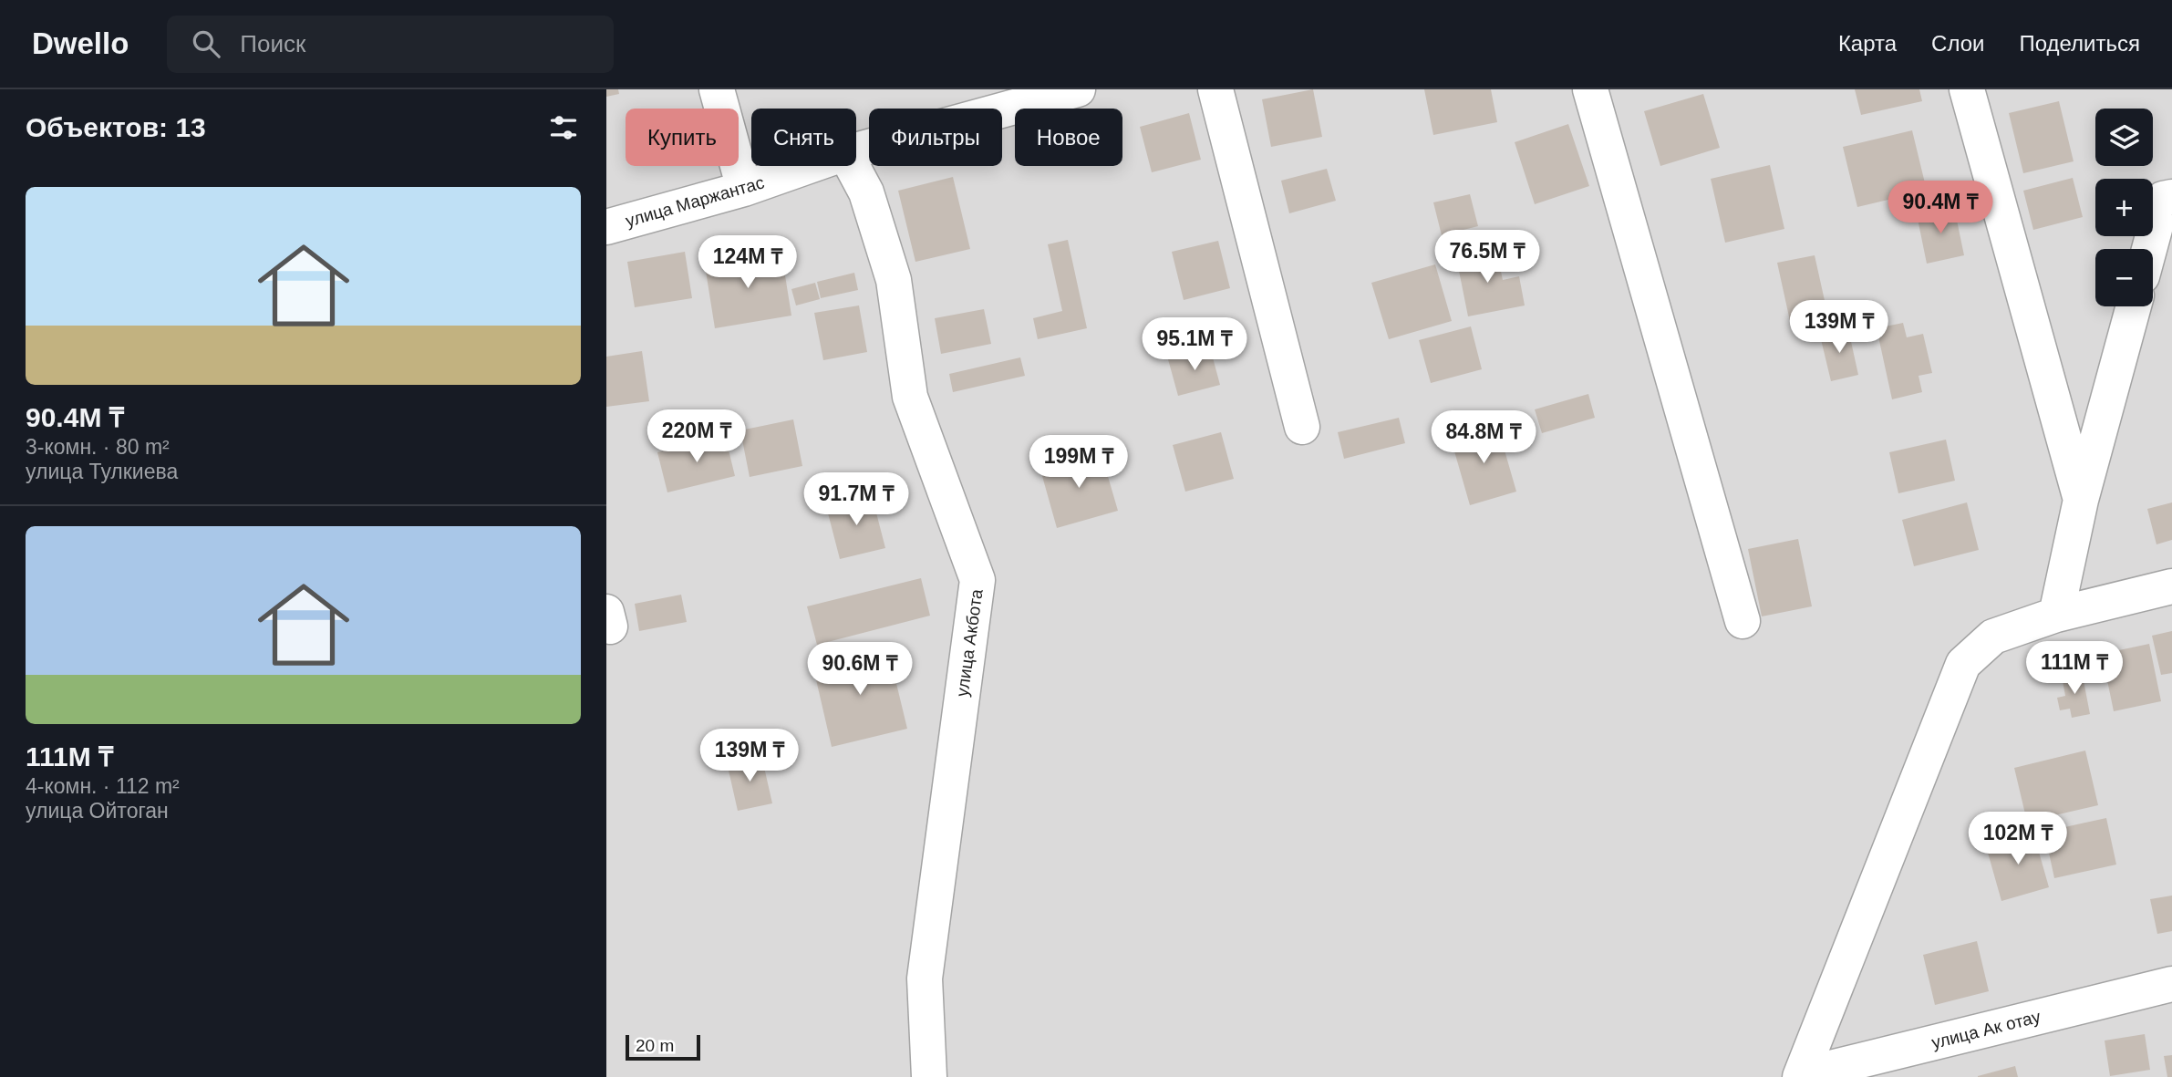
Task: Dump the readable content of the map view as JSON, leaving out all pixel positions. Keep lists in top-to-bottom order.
{
  "streets": {
    "street": ["улица Маржантас", "улица Акбота", "улица Ак отау"]
  },
  "scale_bar": "20 m",
  "page": {
    "header": "Dwello",
    "search": "Поиск",
    "nav": ["Карта", "Слои", "Поделиться"],
    "heading": "Объектов: 13",
    "map_buttons": ["+", "−"],
    "chip": [
      "Купить",
      "Снять",
      "Фильтры",
      "Новое"
    ],
    "list": [
      {
        "name": "90.4M ₸",
        "note": "3-комн. · 80 m² · улица Тулкиева"
      },
      {
        "name": "111M ₸",
        "note": "4-комн. · 112 m² · улица Ойтоган"
      }
    ],
    "price": [
      "90.4M ₸",
      "76.5M ₸",
      "124M ₸",
      "139M ₸",
      "95.1M ₸",
      "220M ₸",
      "84.8M ₸",
      "199M ₸",
      "91.7M ₸",
      "111M ₸",
      "90.6M ₸",
      "139M ₸",
      "102M ₸"
    ],
    "scale": "20 m"
  }
}
